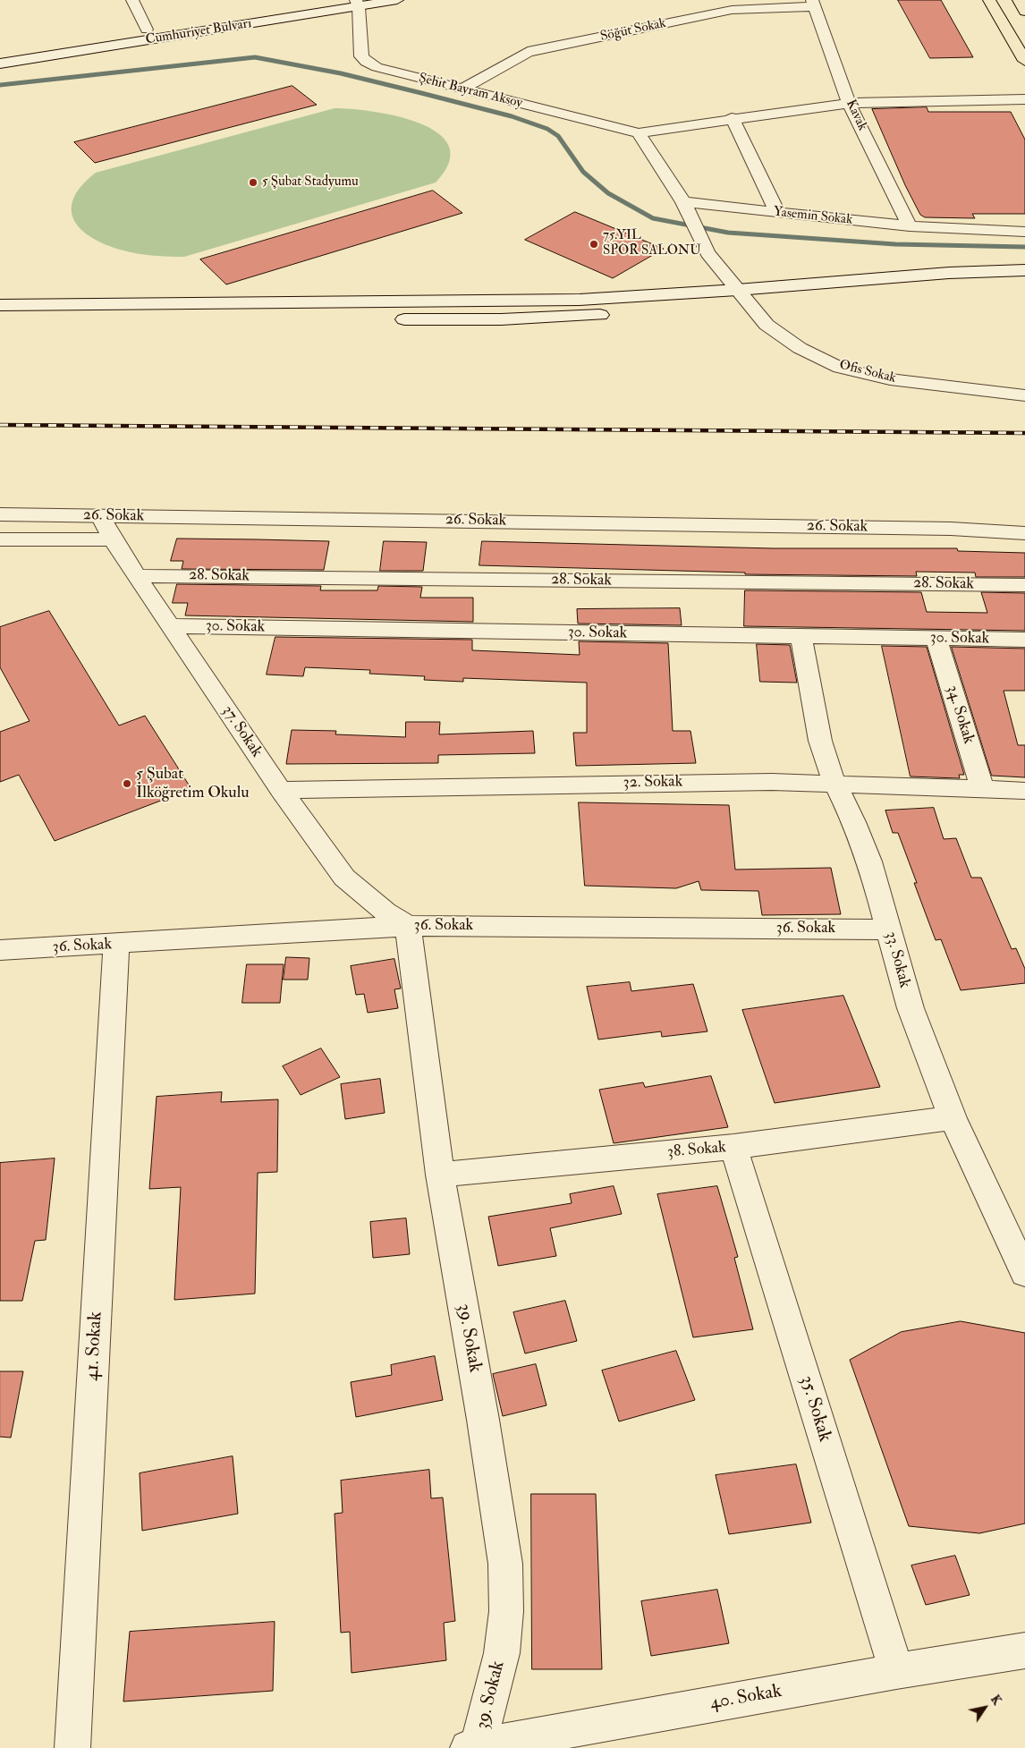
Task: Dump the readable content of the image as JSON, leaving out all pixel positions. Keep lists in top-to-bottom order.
{
  "streets": {
    "street": [
      "Söğüt Sokak",
      "Cumhuriyet Bulvarı",
      "Şehit Bayram Aksoy",
      "Kavak",
      "Yasemin Sokak",
      "Ofis Sokak",
      "26. Sokak",
      "28. Sokak",
      "30. Sokak",
      "34. Sokak",
      "37. Sokak",
      "32. Sokak",
      "36. Sokak",
      "33. Sokak",
      "38. Sokak",
      "39. Sokak",
      "41. Sokak",
      "35. Sokak",
      "40. Sokak"
    ]
  },
  "crossings": [
    ["Söğüt Sokak", "Şehit Bayram Aksoy"],
    ["Söğüt Sokak", "Kavak"],
    ["Cumhuriyet Bulvarı", "Şehit Bayram Aksoy"],
    ["Kavak", "Yasemin Sokak"],
    ["Yasemin Sokak", "Ofis Sokak"],
    ["26. Sokak", "37. Sokak"],
    ["28. Sokak", "37. Sokak"],
    ["30. Sokak", "34. Sokak"],
    ["30. Sokak", "37. Sokak"],
    ["30. Sokak", "33. Sokak"],
    ["34. Sokak", "32. Sokak"],
    ["37. Sokak", "32. Sokak"],
    ["37. Sokak", "36. Sokak"],
    ["37. Sokak", "39. Sokak"],
    ["32. Sokak", "33. Sokak"],
    ["36. Sokak", "33. Sokak"],
    ["36. Sokak", "39. Sokak"],
    ["36. Sokak", "41. Sokak"],
    ["33. Sokak", "38. Sokak"],
    ["38. Sokak", "39. Sokak"],
    ["38. Sokak", "35. Sokak"],
    ["39. Sokak", "40. Sokak"],
    ["35. Sokak", "40. Sokak"]
  ],
  "places": ["5 Şubat Stadyumu", "75.YIL SPOR SALONU", "5 Şubat İlköğretim Okulu"],
  "north": "top right"
}
